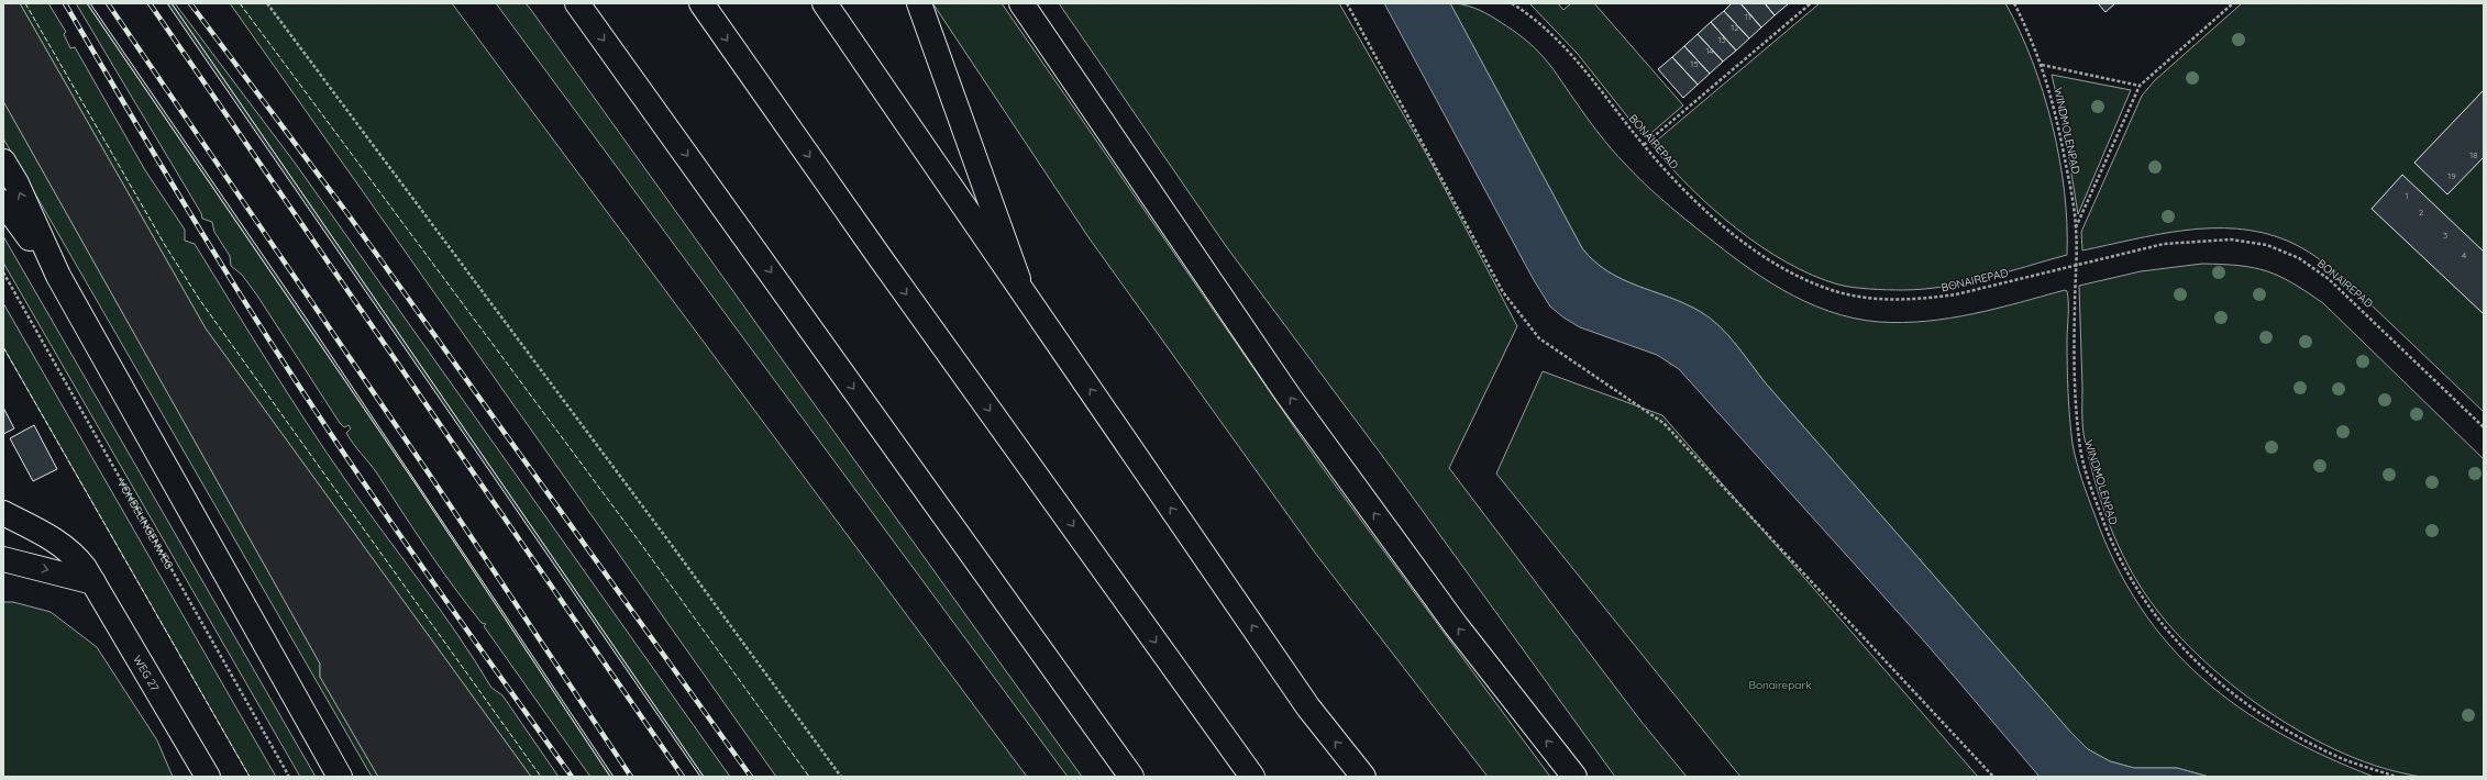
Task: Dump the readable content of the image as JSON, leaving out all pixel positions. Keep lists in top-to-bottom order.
{
  "streets": {
    "main road": ["WEG 27"],
    "path": ["WINDMOLENPAD", "BONAIREPAD", "VONDELINGENWEG"]
  },
  "crossings": [
    ["WINDMOLENPAD", "BONAIREPAD"]
  ],
  "parks": ["Bonairepark"],
  "house_numbers": [
    "11",
    "12",
    "13",
    "14",
    "15",
    "18",
    "19",
    "1",
    "2",
    "3",
    "4"
  ]
}
